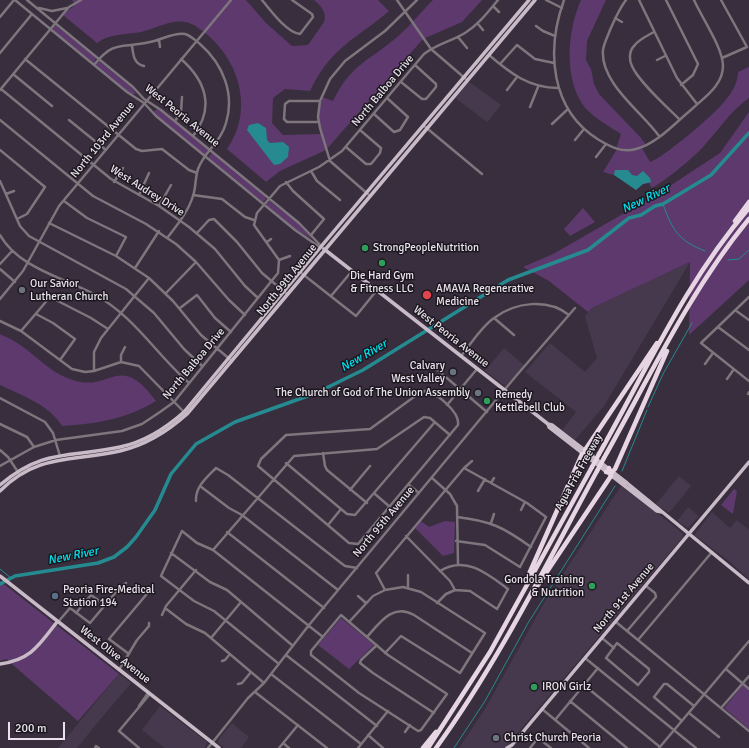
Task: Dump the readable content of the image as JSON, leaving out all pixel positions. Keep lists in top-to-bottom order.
{
  "streets": {
    "highway": ["Agua Fria Freeway"],
    "main road": [
      "West Peoria Avenue",
      "North 99th Avenue",
      "North 91st Avenue",
      "West Olive Avenue"
    ],
    "street": [
      "North Balboa Drive",
      "North 103rd Avenue",
      "West Audrey Drive",
      "North 95th Avenue"
    ]
  },
  "crossings": [
    ["North Balboa Drive", "West Peoria Avenue"],
    ["North Balboa Drive", "West Audrey Drive"],
    ["West Peoria Avenue", "North 103rd Avenue"],
    ["West Peoria Avenue", "North 99th Avenue"],
    ["West Peoria Avenue", "North 95th Avenue"],
    ["North 103rd Avenue", "West Audrey Drive"],
    ["North 95th Avenue", "West Olive Avenue"]
  ],
  "water": ["New River"],
  "places": [
    "StrongPeopleNutrition",
    "Die Hard Gym & Fitness LLC",
    "Our Savior Lutheran Church",
    "AMAVA Regenerative Medicine",
    "Calvary West Valley",
    "The Church of God of The Union Assembly",
    "Remedy Kettlebell Club",
    "Gondola Training & Nutrition",
    "Peoria Fire-Medical Station 194",
    "IRON Girlz",
    "Christ Church Peoria"
  ],
  "scale_bar": "200 m"
}
